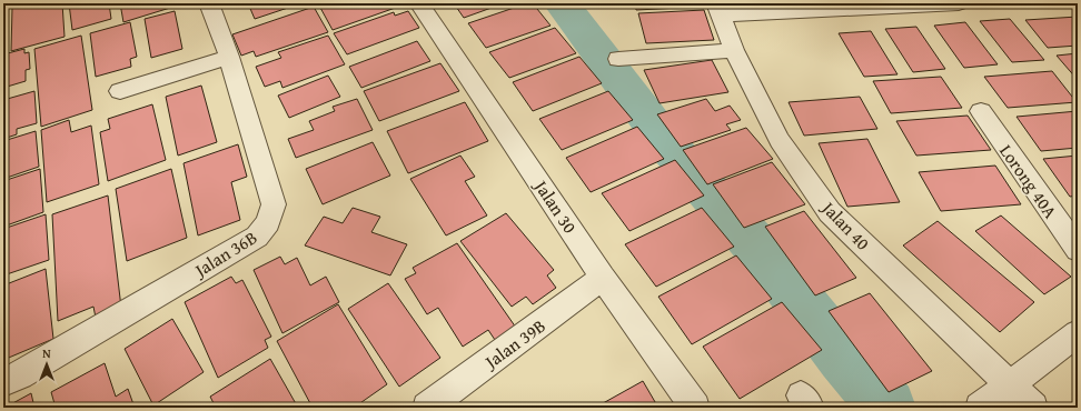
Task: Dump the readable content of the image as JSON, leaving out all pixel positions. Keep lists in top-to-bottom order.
{
  "streets": {
    "street": [
      "Lorong 40A",
      "Jalan 30",
      "Jalan 40",
      "Jalan 36B",
      "Jalan 39B"
    ]
  },
  "crossings": [
    ["Jalan 30", "Jalan 39B"]
  ],
  "north": "top"
}
